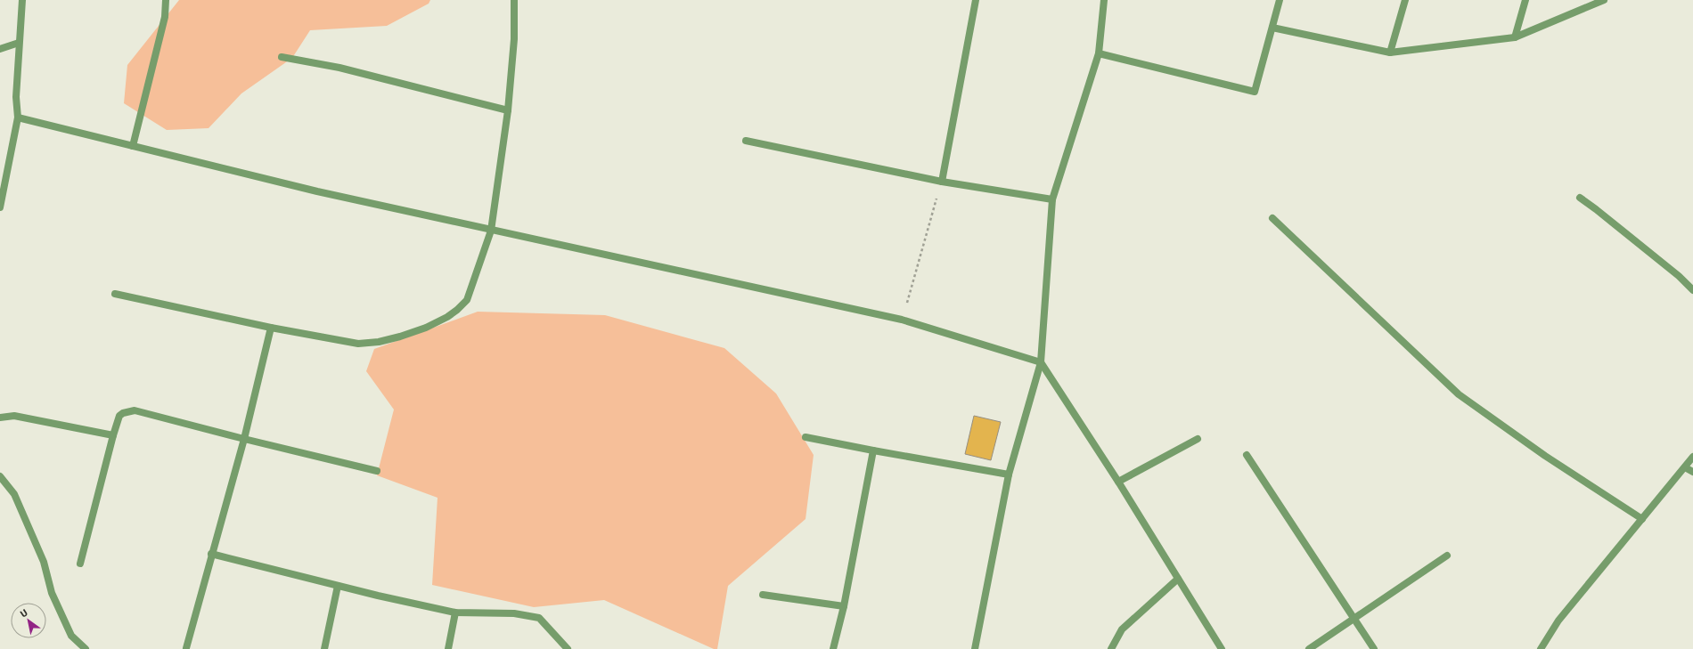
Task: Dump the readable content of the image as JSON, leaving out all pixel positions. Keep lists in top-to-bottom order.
{
  "north": "top left"
}
